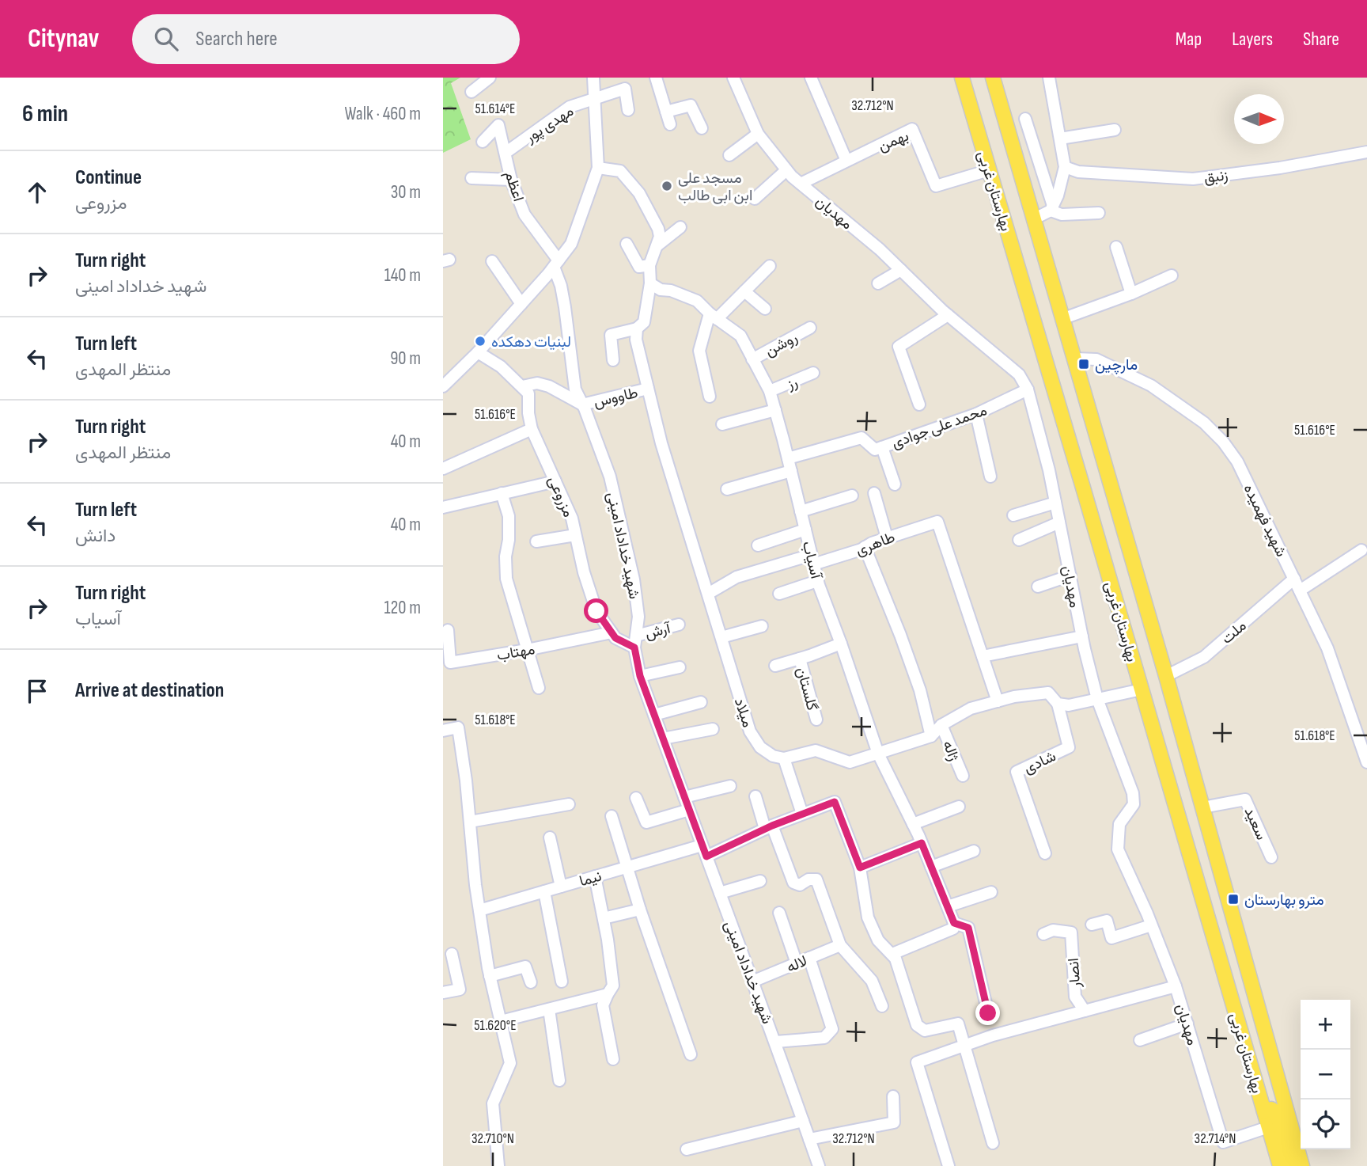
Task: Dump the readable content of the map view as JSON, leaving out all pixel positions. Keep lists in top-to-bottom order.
{
  "streets": {
    "main road": ["بهارستان غربی"],
    "street": [
      "مهدی پور",
      "بهمن",
      "زنبق",
      "اعظم",
      "مهدیان",
      "روشن",
      "رز",
      "طاووس",
      "محمد علی جوادی",
      "مزروعی",
      "شهید فهمیده",
      "طاهری",
      "شهید خداداد امینی",
      "آسیاب",
      "آرش",
      "ملت",
      "مهتاب",
      "گلستان",
      "میلاد",
      "ژاله",
      "شادی",
      "سعید",
      "نیما",
      "لاله",
      "انصار"
    ]
  },
  "crossings": [
    ["مهدی پور", "اعظم"],
    ["بهمن", "بهارستان غربی"],
    ["بهمن", "مهدیان"],
    ["اعظم", "شهید خداداد امینی"],
    ["بهارستان غربی", "مهدیان"],
    ["بهارستان غربی", "شهید فهمیده"],
    ["بهارستان غربی", "ملت"],
    ["بهارستان غربی", "سعید"],
    ["مهدیان", "محمد علی جوادی"],
    ["روشن", "آسیاب"],
    ["رز", "آسیاب"],
    ["طاووس", "شهید خداداد امینی"],
    ["طاووس", "میلاد"],
    ["محمد علی جوادی", "آسیاب"],
    ["مزروعی", "شهید خداداد امینی"],
    ["مزروعی", "مهتاب"],
    ["شهید فهمیده", "ملت"],
    ["طاهری", "آسیاب"],
    ["طاهری", "میلاد"],
    ["شهید خداداد امینی", "آرش"],
    ["شهید خداداد امینی", "نیما"],
    ["شهید خداداد امینی", "لاله"],
    ["آسیاب", "میلاد"]
  ],
  "places": {
    "other": ["مسجد علی ابن ابی طالب", "لبنیات دهکده"],
    "transit": ["مارچین", "مترو بهارستان"]
  },
  "north": "right",
  "page": {
    "header": "Citynav",
    "search": "Search here",
    "nav": ["Map", "Layers", "Share"],
    "heading": ["6 min", "Walk · 460 m"],
    "list": [
      ["Continue", "مزروعی", "30 m"],
      ["Turn right", "شهید خداداد امینی", "140 m"],
      ["Turn left", "منتظر المهدی", "90 m"],
      ["Turn right", "منتظر المهدی", "40 m"],
      ["Turn left", "دانش", "40 m"],
      ["Turn right", "آسیاب", "120 m"],
      "Arrive at destination"
    ],
    "map_buttons": ["+", "−"]
  },
  "coordinates": [
    "32.712°N",
    "51.614°E",
    "51.616°E",
    "51.618°E",
    "51.620°E",
    "32.710°N",
    "32.714°N"
  ]
}
